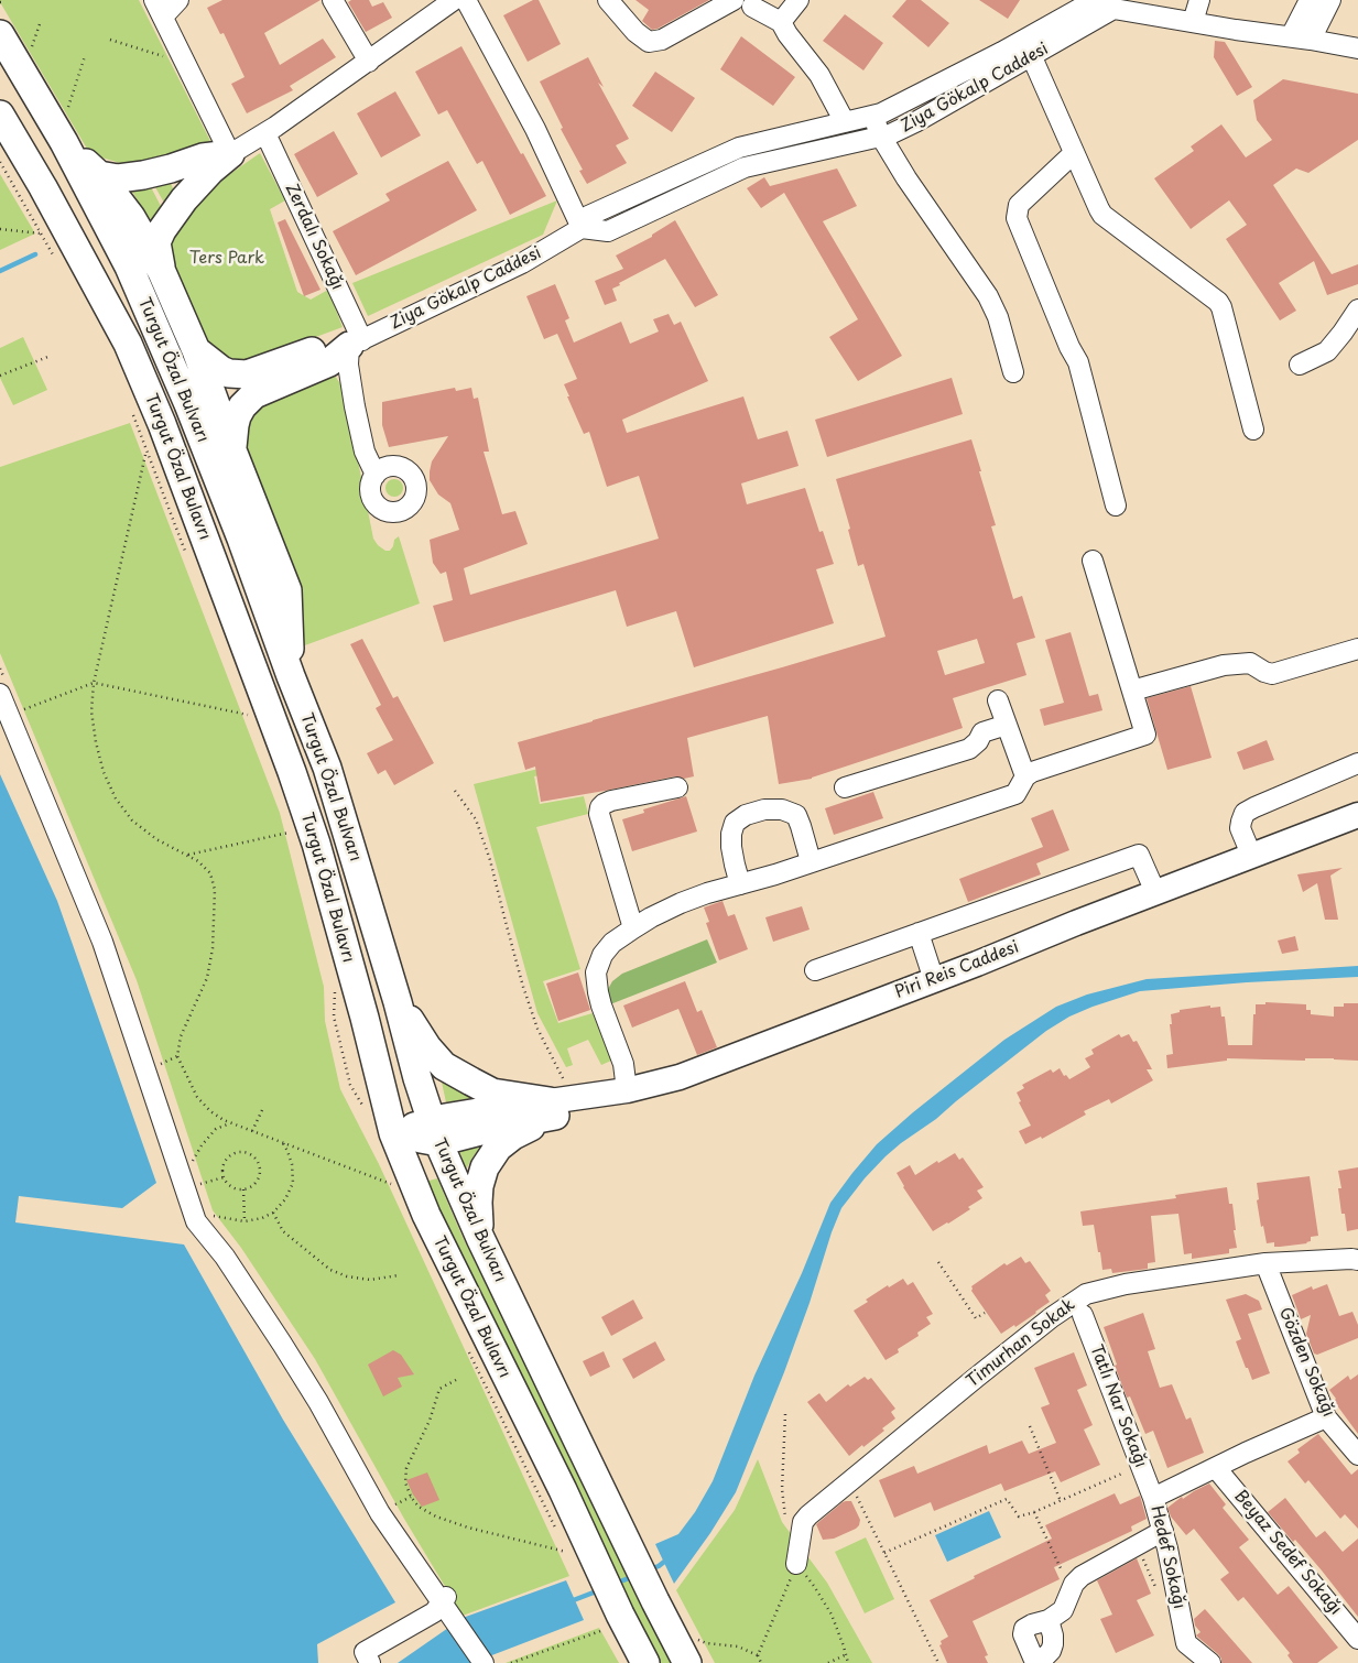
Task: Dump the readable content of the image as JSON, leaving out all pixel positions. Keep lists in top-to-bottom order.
{
  "streets": {
    "highway": ["Turgut Özal Bulvarı", "Turgut Özal Bulavrı"],
    "main road": ["Piri Reis Caddesi"],
    "street": [
      "Ziya Gökalp Caddesi",
      "Zerdalı Sokağı",
      "Timurhan Sokak",
      "Gözden Sokağı",
      "Tatlı Nar Sokağı",
      "Beyaz Sedef Sokağı",
      "Hedef Sokağı"
    ]
  },
  "crossings": [
    ["Ziya Gökalp Caddesi", "Zerdalı Sokağı"],
    ["Timurhan Sokak", "Gözden Sokağı"],
    ["Gözden Sokağı", "Hedef Sokağı"],
    ["Tatlı Nar Sokağı", "Hedef Sokağı"],
    ["Beyaz Sedef Sokağı", "Hedef Sokağı"]
  ],
  "parks": ["Ters Park"]
}
